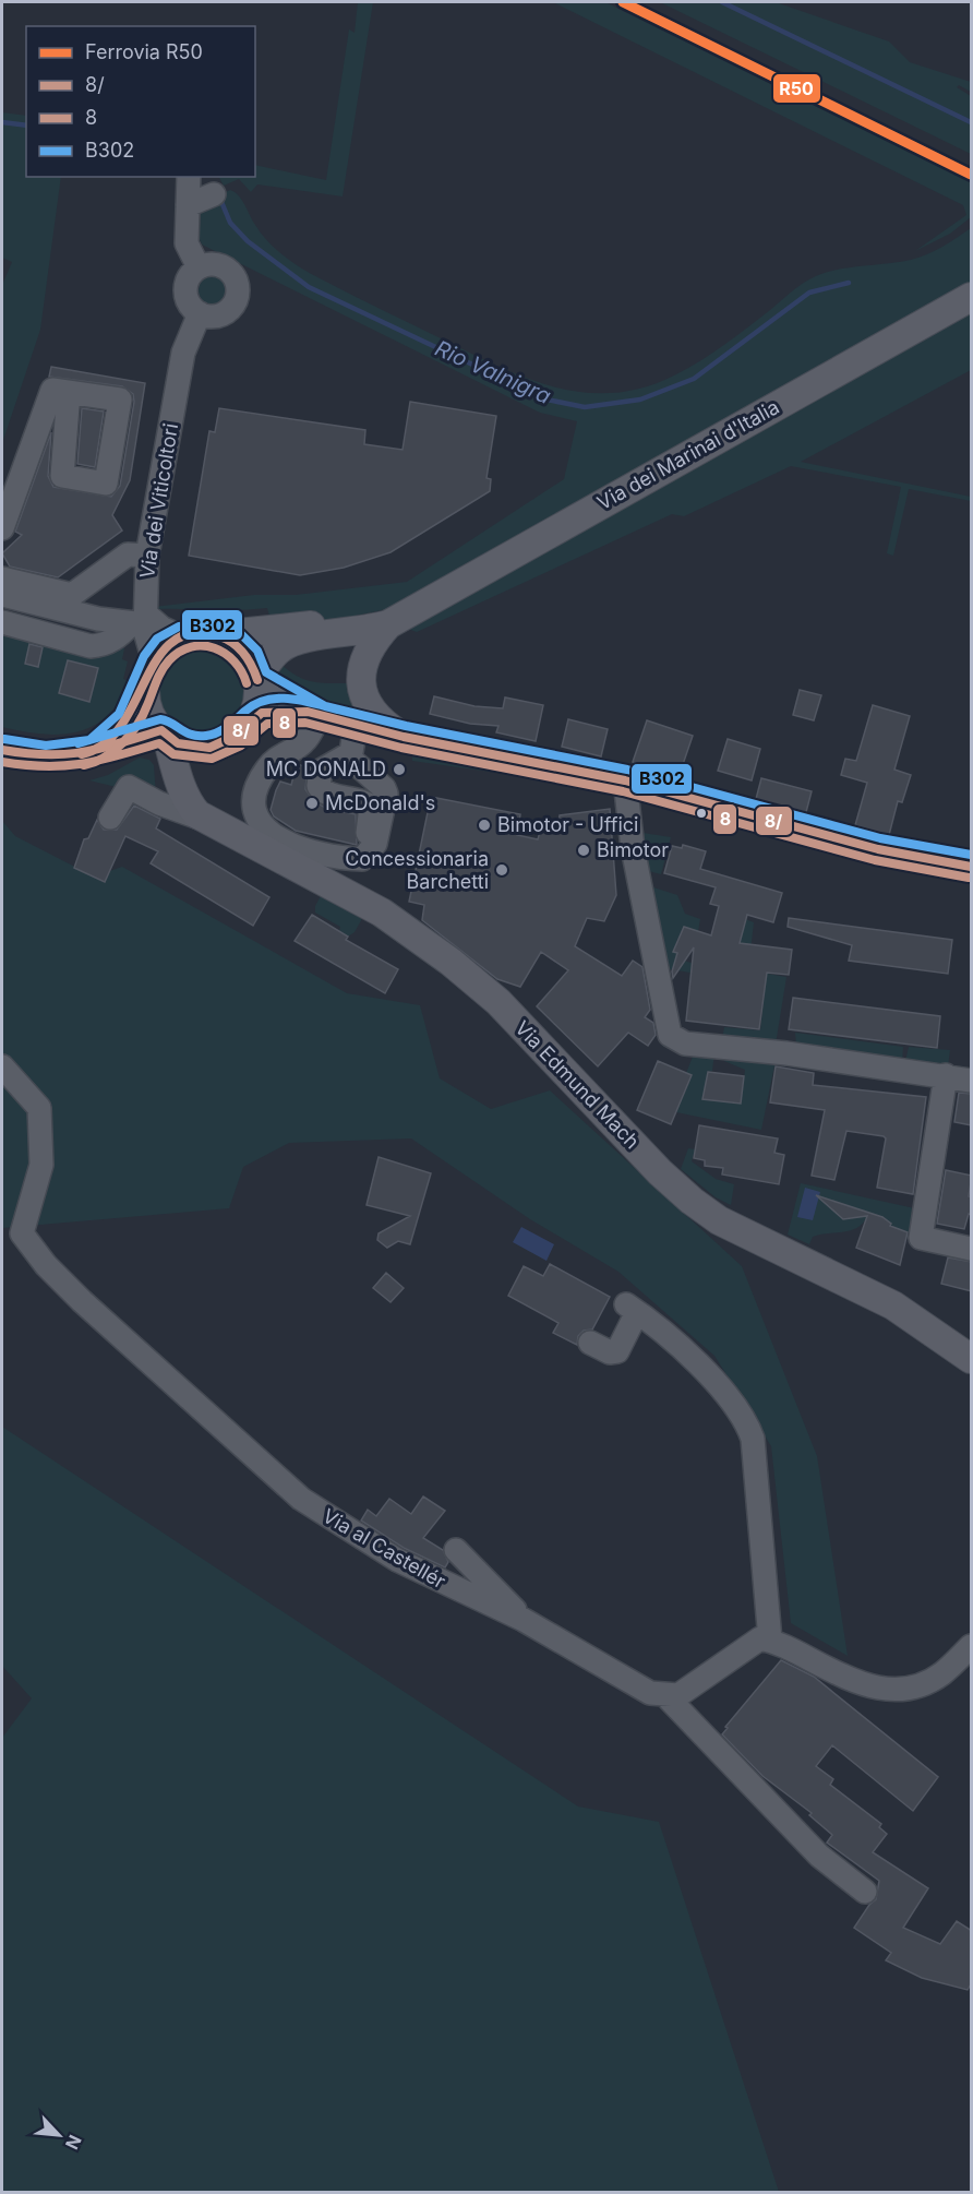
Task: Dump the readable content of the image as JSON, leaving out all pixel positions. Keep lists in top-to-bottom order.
{
  "streets": {
    "main road": ["Via dei Marinai d'Italia", "Via Edmund Mach"],
    "street": ["Via dei Viticoltori", "Via al Castellér"]
  },
  "crossings": [
    ["Via dei Marinai d'Italia", "Via dei Viticoltori"]
  ],
  "water": ["Rio Valnigra"],
  "places": [
    "MC DONALD",
    "McDonald's",
    "Bimotor - Uffici",
    "Bimotor",
    "Concessionaria Barchetti"
  ],
  "lines": [
    "rail line R50",
    "transit line B302",
    "transit line 8/",
    "transit line 8"
  ],
  "legend": [
    "Ferrovia R50",
    "8/",
    "8",
    "B302"
  ],
  "north": "bottom right"
}
